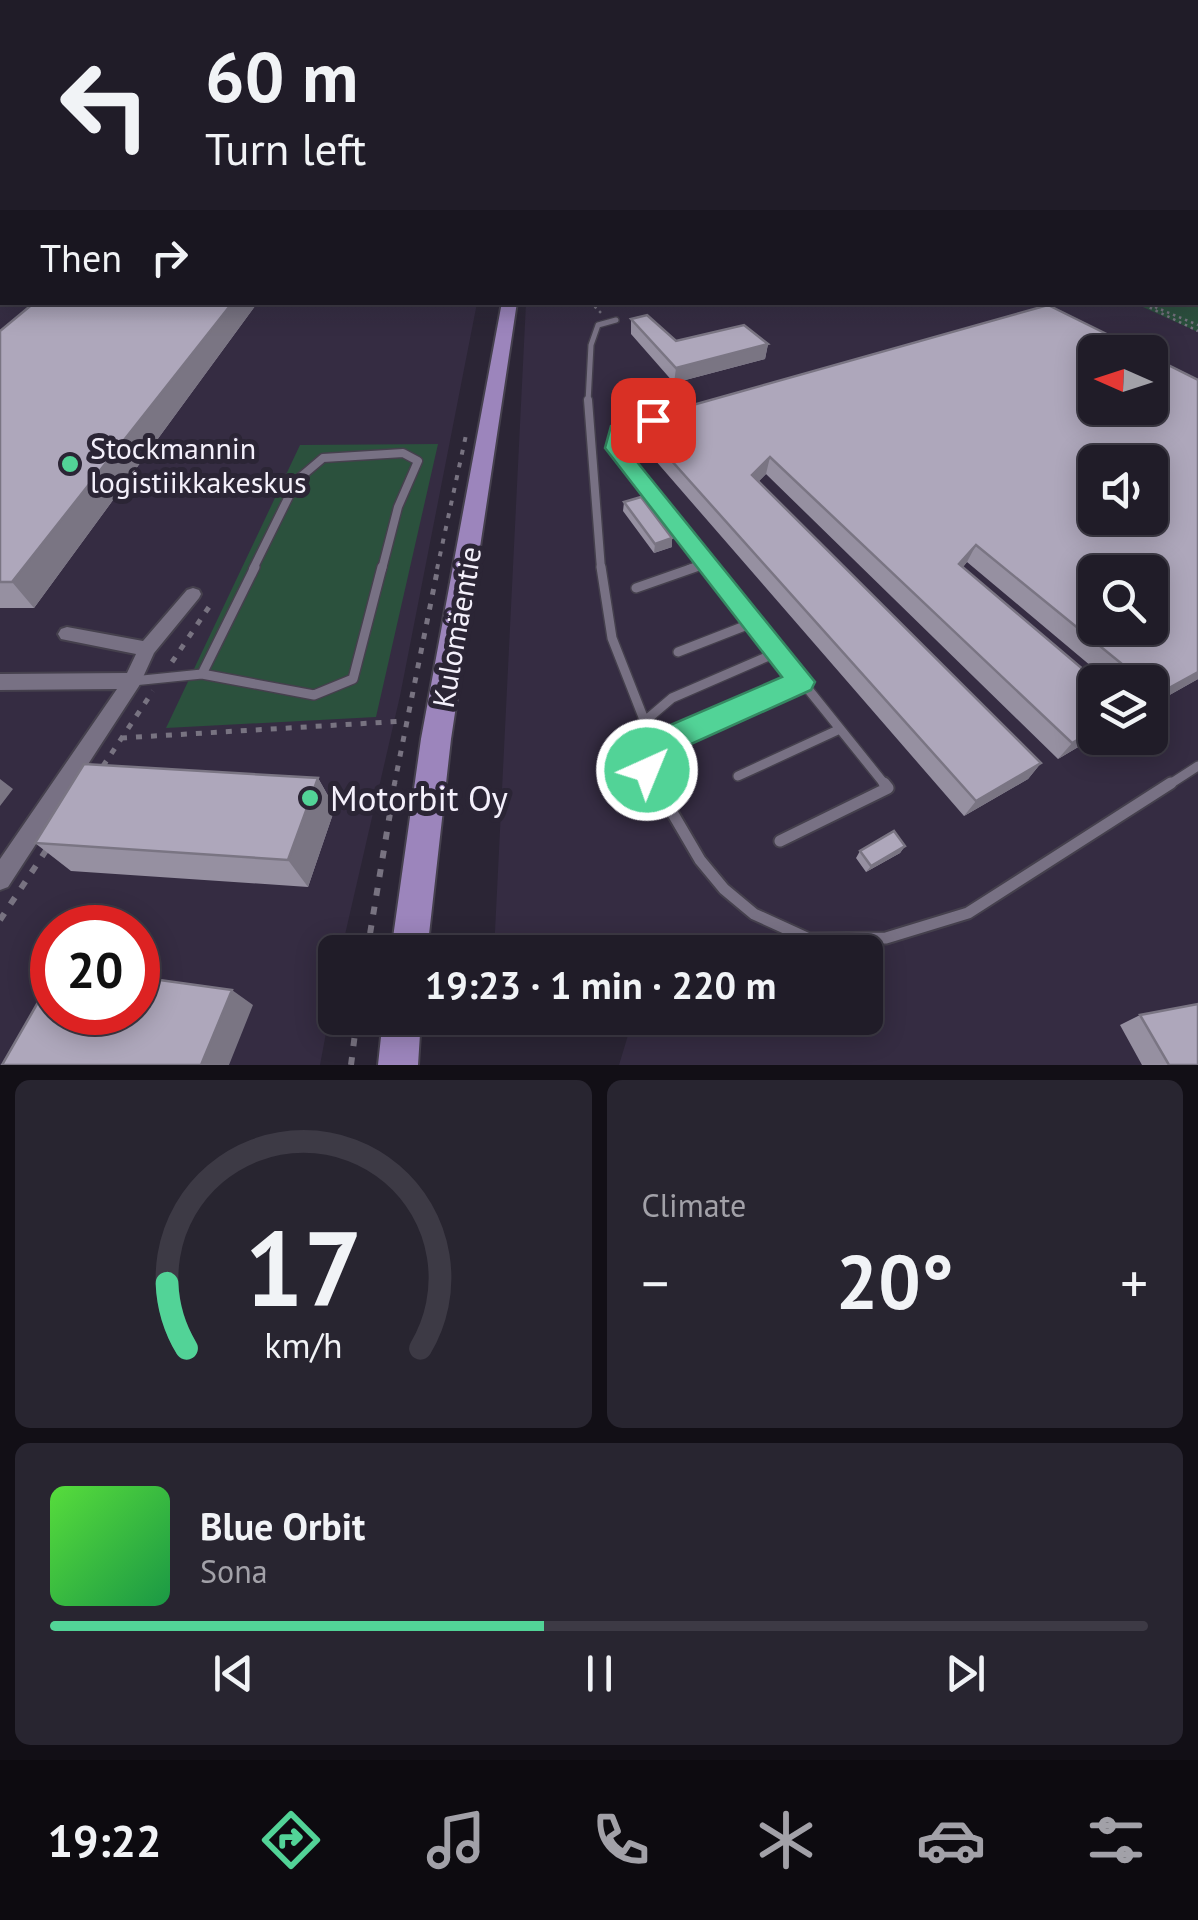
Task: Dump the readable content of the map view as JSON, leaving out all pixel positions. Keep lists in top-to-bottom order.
{
  "streets": {
    "main road": ["Kulomäentie"]
  },
  "places": ["Stockmannin logistiikkakeskus", "Motorbit Oy"],
  "north": "left",
  "page": {
    "turn": ["60 m", "Turn left"],
    "then": "Then",
    "limit": "20",
    "trip": "19:23 · 1 min · 220 m",
    "tile": "Climate",
    "heat": ["−", "20°", "+"],
    "song": ["Blue Orbit", "Sona"],
    "tabs": "19:22",
    "gauge": ["17", "km/h"]
  }
}
